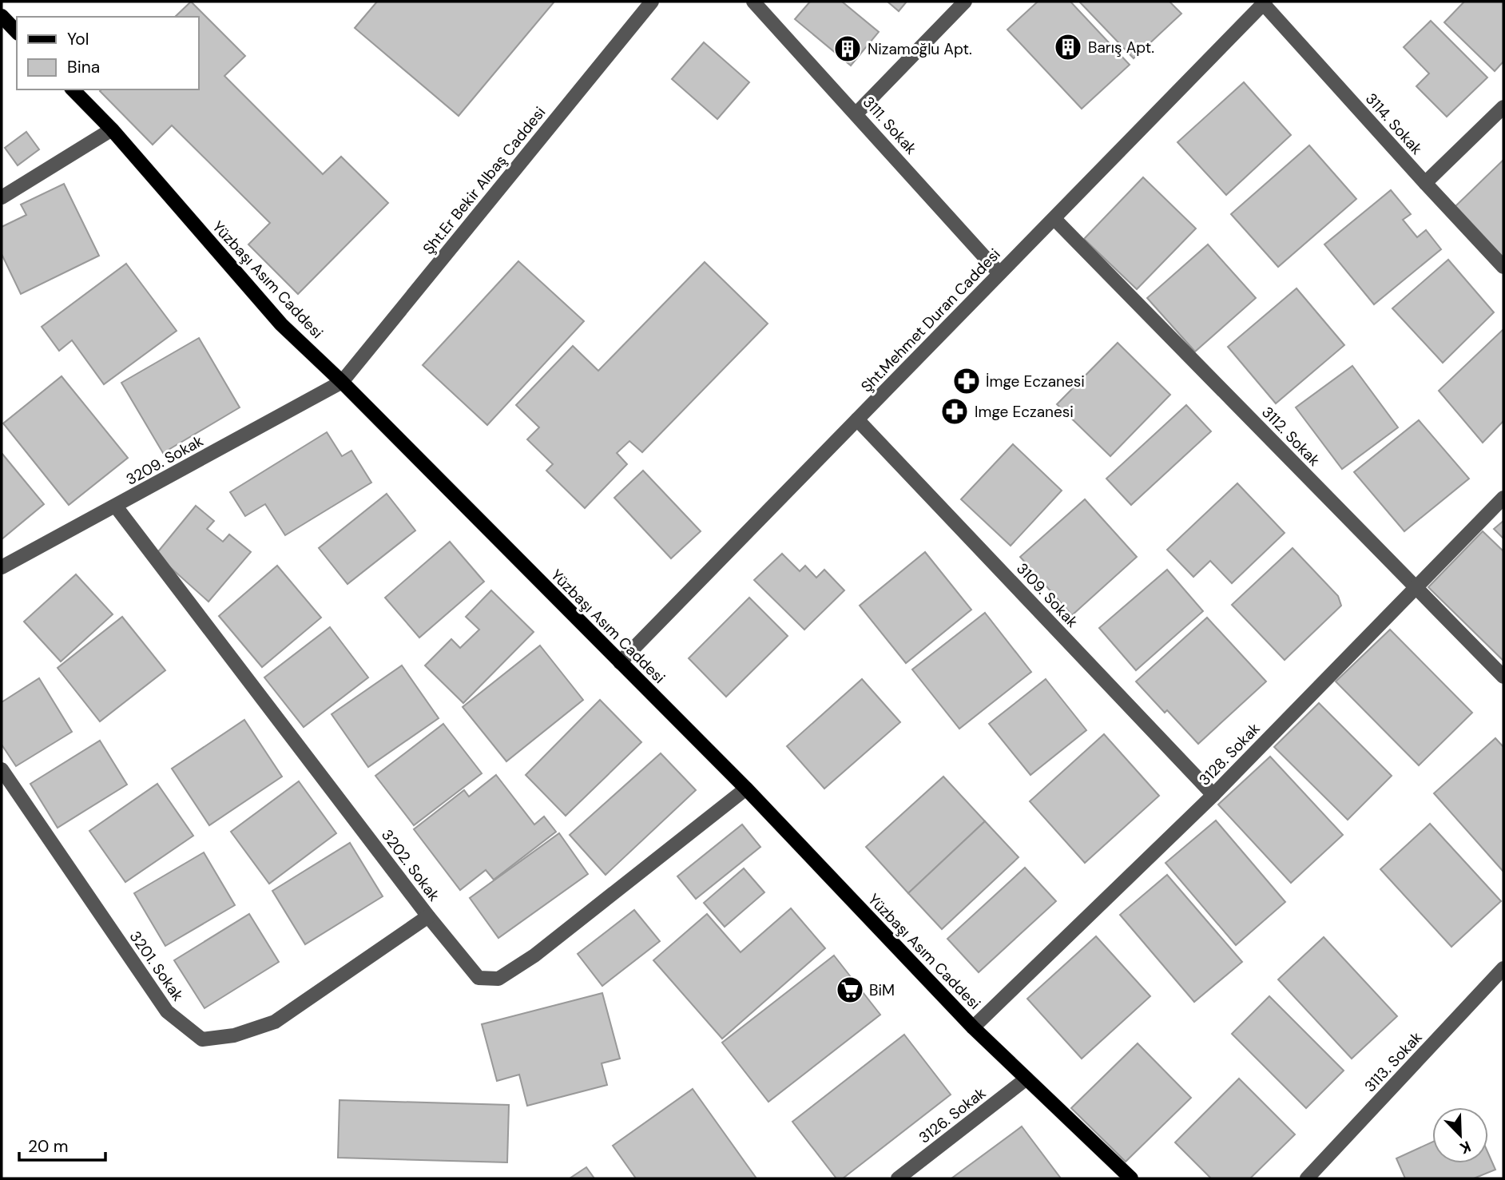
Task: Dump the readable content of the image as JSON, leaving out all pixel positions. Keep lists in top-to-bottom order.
{
  "streets": {
    "main road": ["Yüzbaşı Asım Caddesi"],
    "street": [
      "3114. Sokak",
      "3111. Sokak",
      "Şht.Er Bekir Albaş Caddesi",
      "Şht.Mehmet Duran Caddesi",
      "3112. Sokak",
      "3209. Sokak",
      "3109. Sokak",
      "3128. Sokak",
      "3202. Sokak",
      "3201. Sokak",
      "3113. Sokak",
      "3126. Sokak"
    ]
  },
  "crossings": [
    ["3114. Sokak", "Şht.Mehmet Duran Caddesi"],
    ["3111. Sokak", "Şht.Mehmet Duran Caddesi"],
    ["Şht.Er Bekir Albaş Caddesi", "Yüzbaşı Asım Caddesi"],
    ["Şht.Er Bekir Albaş Caddesi", "3209. Sokak"],
    ["Yüzbaşı Asım Caddesi", "Şht.Mehmet Duran Caddesi"],
    ["Yüzbaşı Asım Caddesi", "3209. Sokak"],
    ["Yüzbaşı Asım Caddesi", "3128. Sokak"],
    ["Yüzbaşı Asım Caddesi", "3202. Sokak"],
    ["Yüzbaşı Asım Caddesi", "3126. Sokak"],
    ["Şht.Mehmet Duran Caddesi", "3112. Sokak"],
    ["Şht.Mehmet Duran Caddesi", "3109. Sokak"],
    ["3112. Sokak", "3128. Sokak"],
    ["3209. Sokak", "3202. Sokak"],
    ["3109. Sokak", "3128. Sokak"],
    ["3202. Sokak", "3201. Sokak"]
  ],
  "places": {
    "building": ["Barış Apt.", "Nizamoğlu Apt."],
    "pharmacy": ["İmge Eczanesi", "Imge Eczanesi"],
    "supermarket": ["BiM"]
  },
  "legend": ["Yol", "Bina"],
  "scale_bar": "20 m",
  "north": "bottom right"
}
